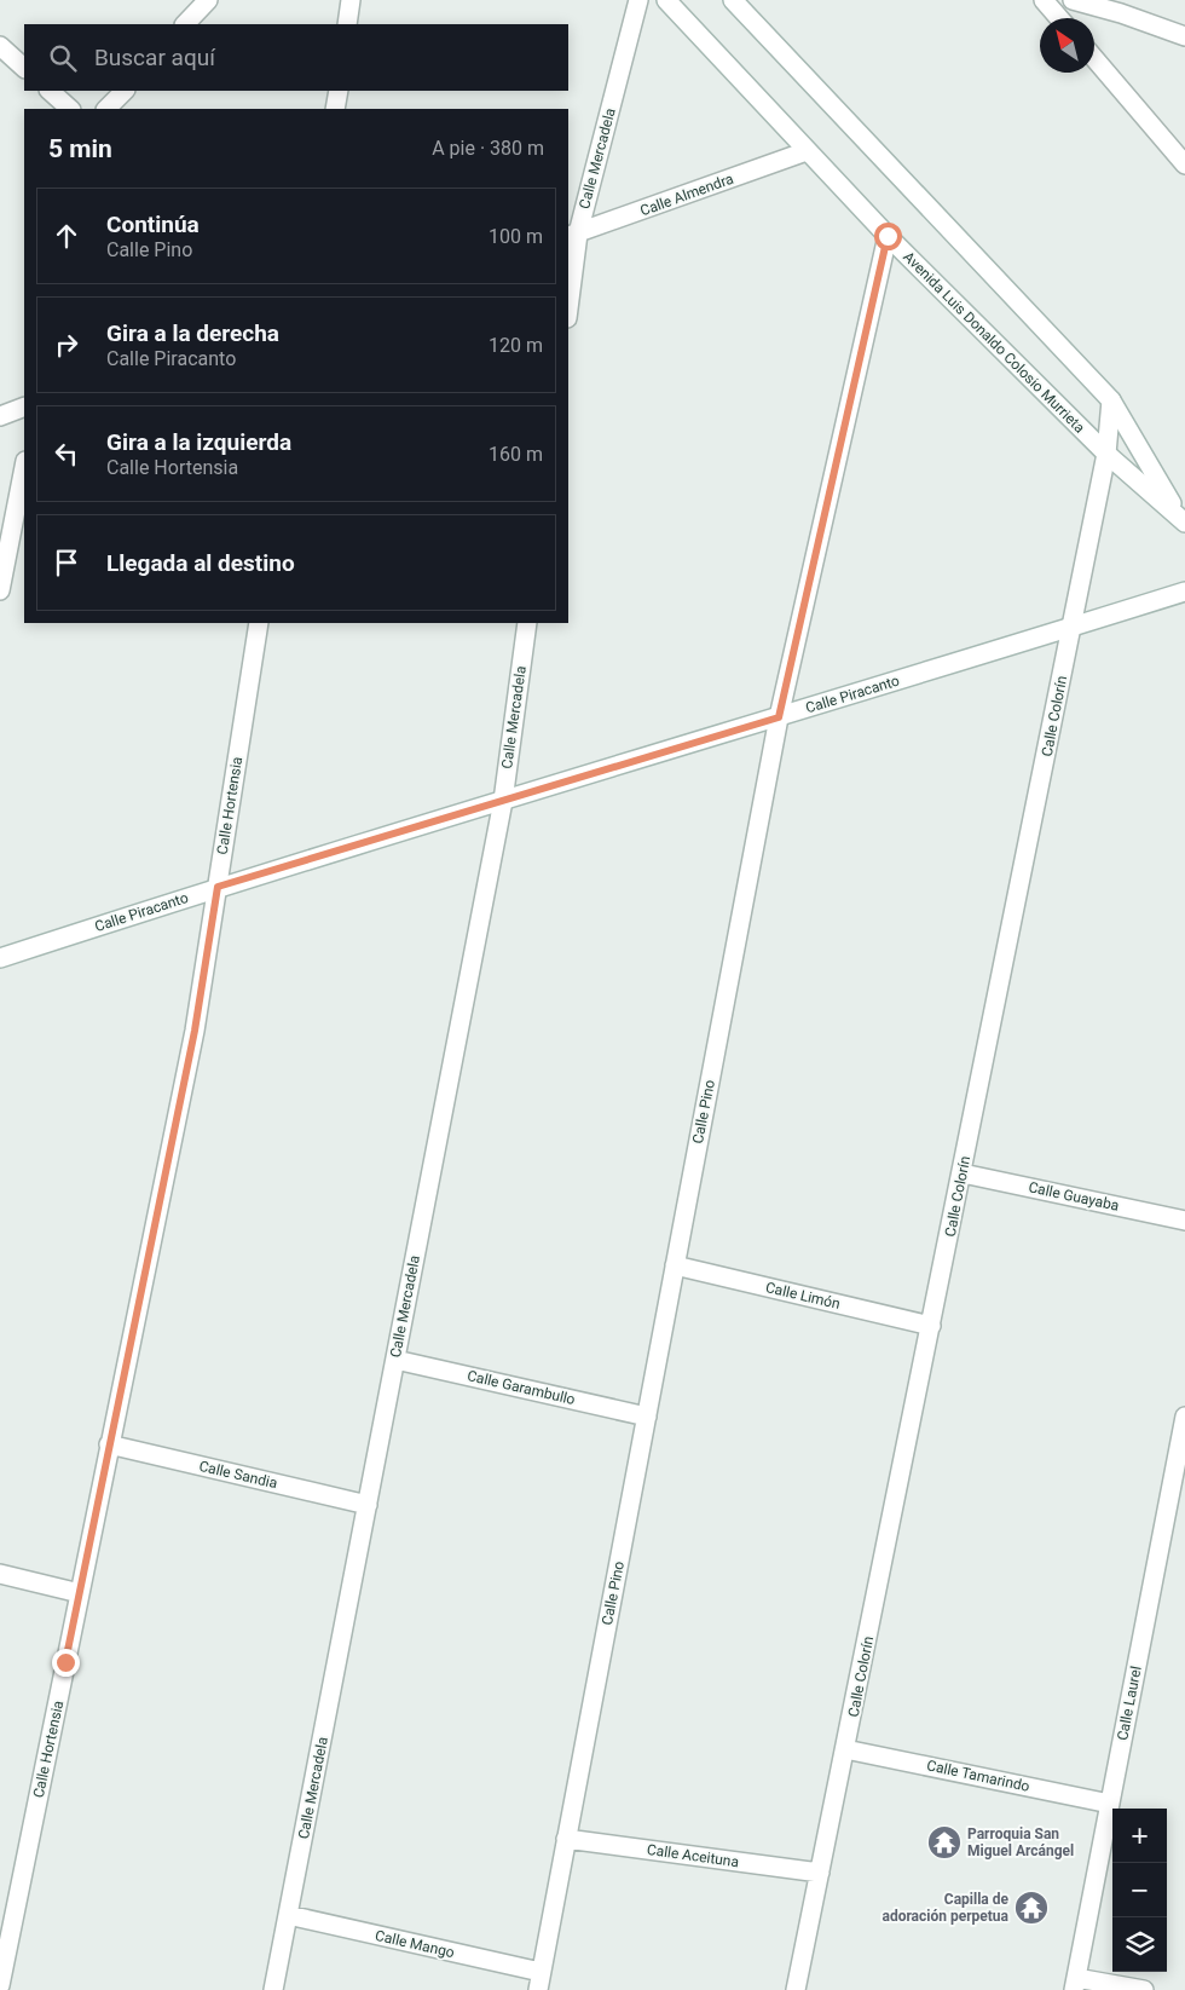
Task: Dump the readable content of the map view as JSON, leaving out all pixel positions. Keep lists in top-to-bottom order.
{
  "streets": {
    "street": [
      "Calle Mercadela",
      "Calle Almendra",
      "Avenida Luis Donaldo Colosio Murrieta",
      "Calle Piracanto",
      "Calle Colorín",
      "Calle Hortensia",
      "Calle Pino",
      "Calle Guayaba",
      "Calle Limón",
      "Calle Garambullo",
      "Calle Sandia",
      "Calle Laurel",
      "Calle Tamarindo",
      "Calle Aceituna",
      "Calle Mango"
    ]
  },
  "crossings": [
    ["Calle Mercadela", "Calle Almendra"],
    ["Calle Mercadela", "Calle Piracanto"],
    ["Calle Mercadela", "Calle Garambullo"],
    ["Calle Mercadela", "Calle Sandia"],
    ["Calle Mercadela", "Calle Mango"],
    ["Calle Almendra", "Avenida Luis Donaldo Colosio Murrieta"],
    ["Avenida Luis Donaldo Colosio Murrieta", "Calle Colorín"],
    ["Avenida Luis Donaldo Colosio Murrieta", "Calle Pino"],
    ["Calle Piracanto", "Calle Colorín"],
    ["Calle Piracanto", "Calle Hortensia"],
    ["Calle Piracanto", "Calle Pino"],
    ["Calle Colorín", "Calle Guayaba"],
    ["Calle Colorín", "Calle Limón"],
    ["Calle Colorín", "Calle Tamarindo"],
    ["Calle Colorín", "Calle Aceituna"],
    ["Calle Hortensia", "Calle Sandia"],
    ["Calle Pino", "Calle Limón"],
    ["Calle Pino", "Calle Garambullo"],
    ["Calle Pino", "Calle Aceituna"],
    ["Calle Pino", "Calle Mango"],
    ["Calle Laurel", "Calle Tamarindo"]
  ],
  "places": {
    "temple": ["Parroquia San Miguel Arcángel", "Capilla de adoración perpetua"]
  },
  "north": "top left",
  "page": {
    "search": "Buscar aquí",
    "heading": ["5 min", "A pie · 380 m"],
    "list": [
      ["Continúa", "Calle Pino", "100 m"],
      ["Gira a la derecha", "Calle Piracanto", "120 m"],
      ["Gira a la izquierda", "Calle Hortensia", "160 m"],
      "Llegada al destino"
    ],
    "map_buttons": ["+", "−"]
  }
}
